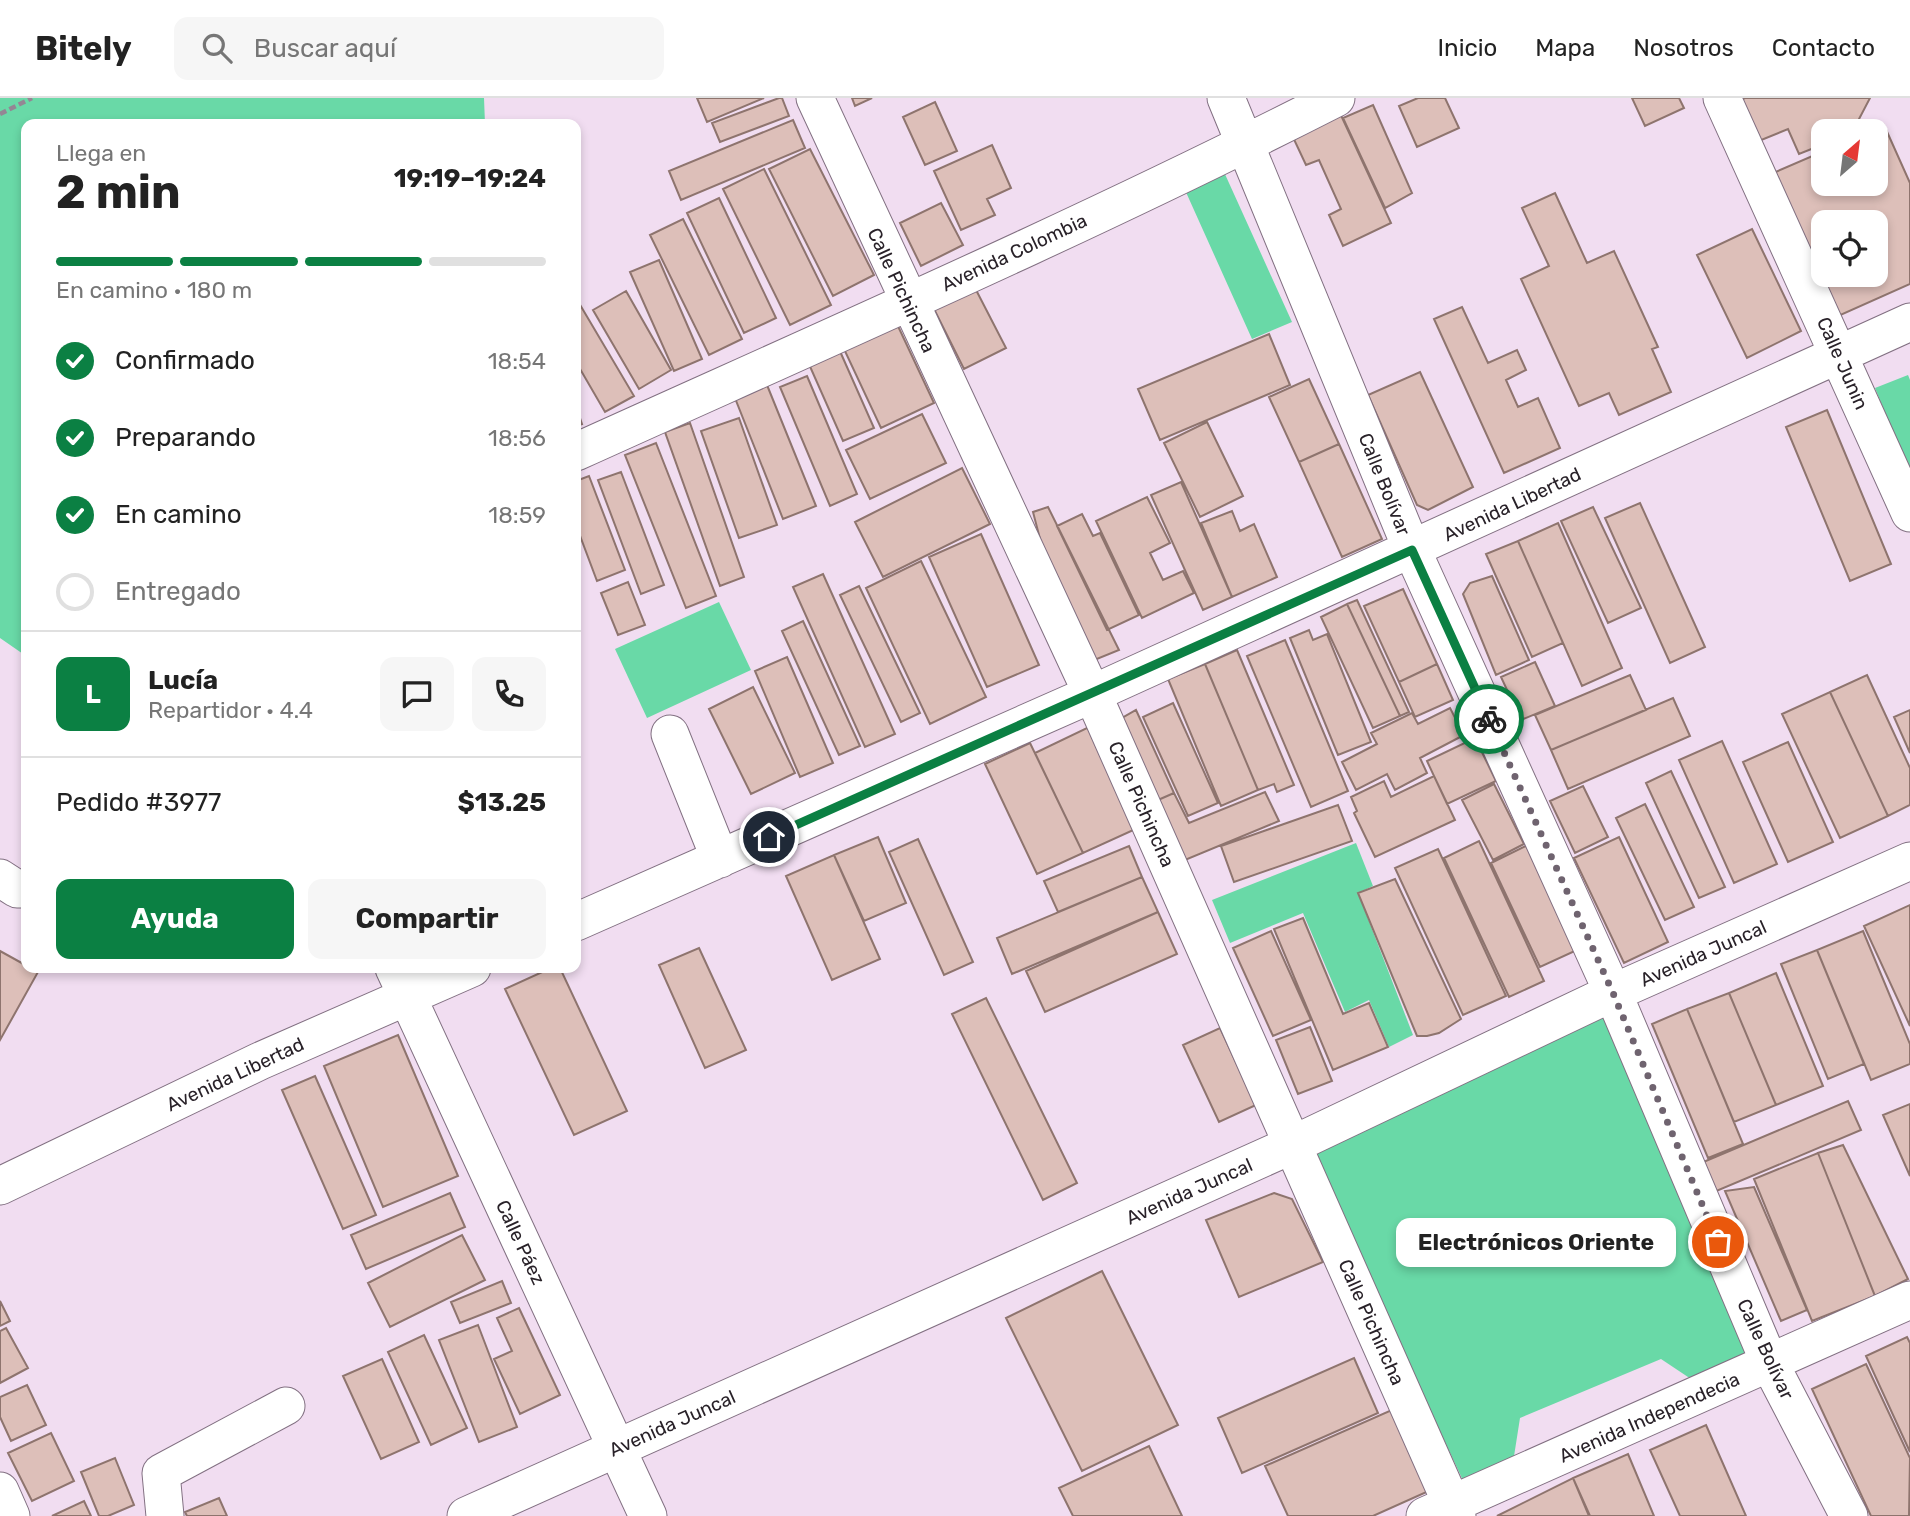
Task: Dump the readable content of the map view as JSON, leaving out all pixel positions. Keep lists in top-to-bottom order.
{
  "streets": {
    "street": [
      "Avenida Colombia",
      "Calle Pichincha",
      "Calle Junin",
      "Calle Bolívar",
      "Avenida Libertad",
      "Avenida Juncal",
      "Calle Páez",
      "Avenida Independecia"
    ]
  },
  "crossings": [
    ["Avenida Colombia", "Calle Pichincha"],
    ["Avenida Colombia", "Calle Bolívar"],
    ["Calle Pichincha", "Avenida Libertad"],
    ["Calle Pichincha", "Avenida Juncal"],
    ["Calle Pichincha", "Avenida Independecia"],
    ["Calle Junin", "Avenida Libertad"],
    ["Calle Bolívar", "Avenida Libertad"],
    ["Calle Bolívar", "Avenida Juncal"],
    ["Calle Bolívar", "Avenida Independecia"],
    ["Avenida Libertad", "Calle Páez"],
    ["Avenida Juncal", "Calle Páez"]
  ],
  "places": ["Electrónicos Oriente"],
  "north": "top right",
  "page": {
    "header": "Bitely",
    "search": "Buscar aquí",
    "nav": [
      "Inicio",
      "Mapa",
      "Nosotros",
      "Contacto"
    ],
    "heading": ["2 min", "Llega en", "19:19–19:24"],
    "panel": [
      "Lucía",
      "Repartidor · 4.4",
      "Pedido #3977",
      "$13.25"
    ],
    "bar": "En camino · 180 m",
    "list": [
      ["Confirmado", "18:54"],
      ["Preparando", "18:56"],
      ["En camino", "18:59"],
      "Entregado"
    ],
    "round": "L",
    "buttons": ["Ayuda", "Compartir"],
    "bubble": "Electrónicos Oriente"
  }
}
